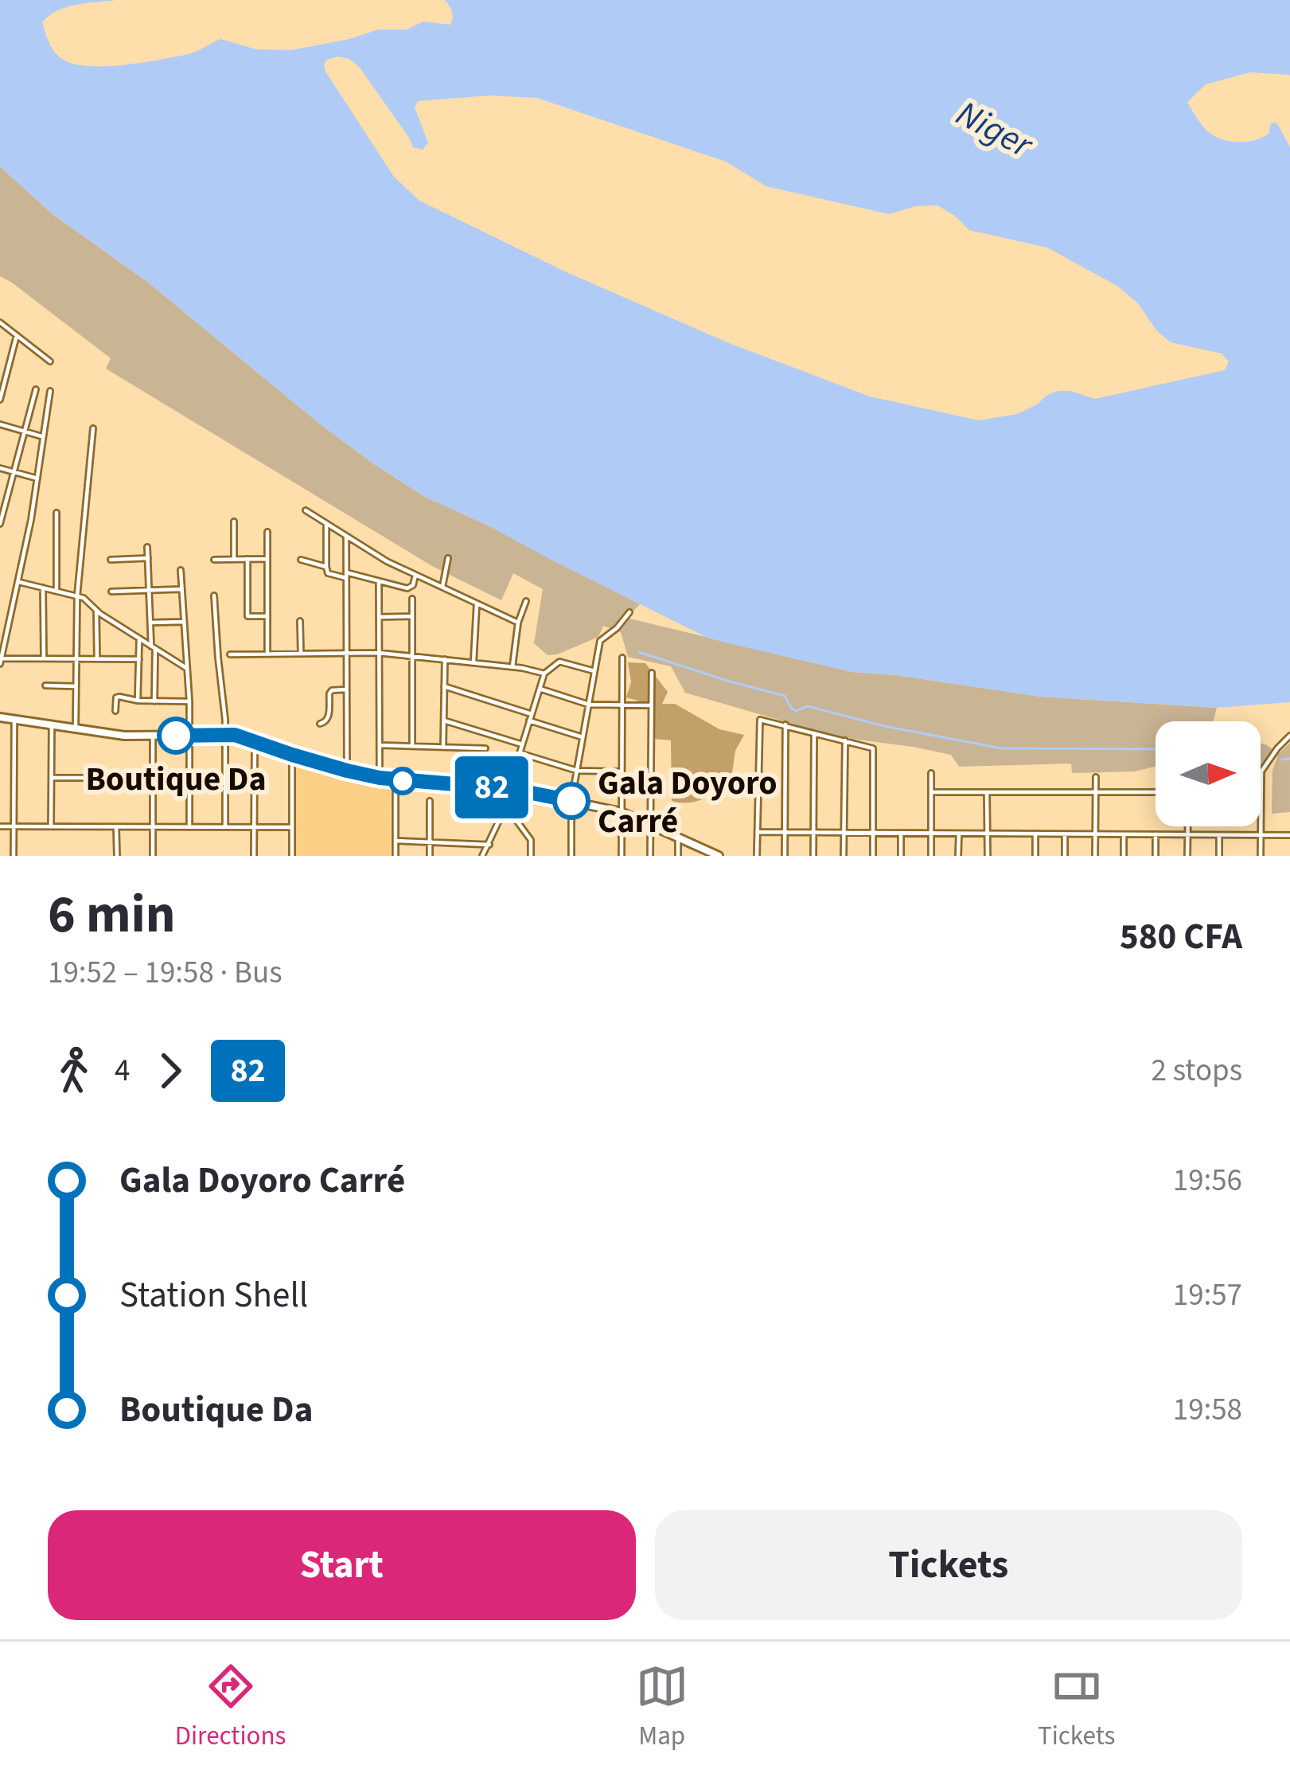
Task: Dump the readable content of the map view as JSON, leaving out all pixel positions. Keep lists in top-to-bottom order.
{
  "water": ["Niger"],
  "places": ["Boutique Da", "Gala Doyoro Carré"],
  "lines": ["bus line 82"],
  "north": "right",
  "page": {
    "on_map": "82",
    "heading": ["6 min", "19:52 – 19:58 · Bus", "580 CFA"],
    "legs": ["4", "82", "2 stops"],
    "list": [
      {
        "name": "Gala Doyoro Carré",
        "value": "19:56"
      },
      {
        "name": "Station Shell",
        "value": "19:57"
      },
      {
        "name": "Boutique Da",
        "value": "19:58"
      }
    ],
    "buttons": ["Start", "Tickets"],
    "tabs": ["Directions", "Map", "Tickets"]
  }
}
